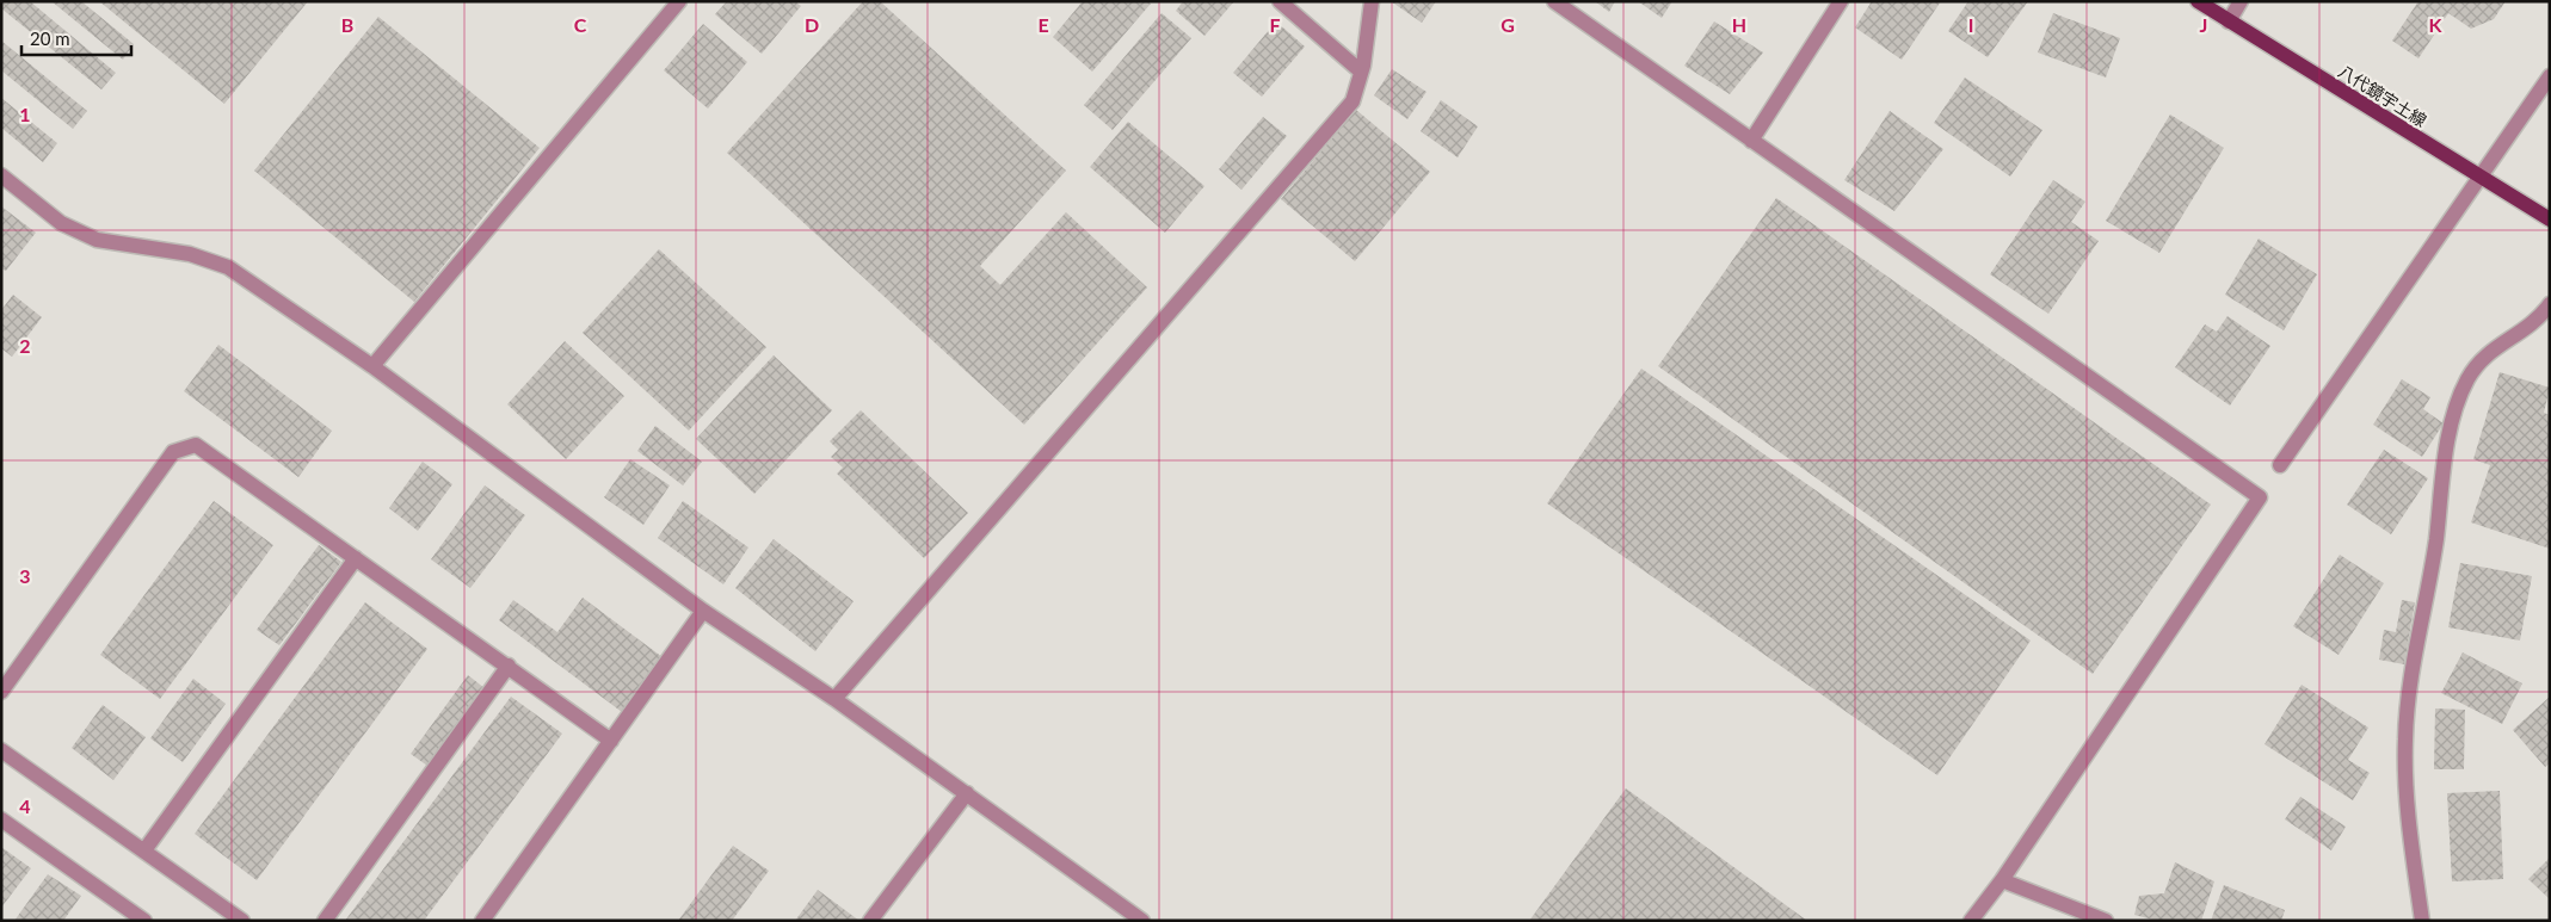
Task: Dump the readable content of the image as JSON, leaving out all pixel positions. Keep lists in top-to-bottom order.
{
  "streets": {
    "main road": ["八代鏡宇土線"]
  },
  "scale_bar": "20 m",
  "grid": {
    "columns": [
      "B",
      "C",
      "D",
      "E",
      "F",
      "G",
      "H",
      "I",
      "J",
      "K"
    ],
    "rows": [
      "1",
      "2",
      "3",
      "4"
    ]
  }
}
